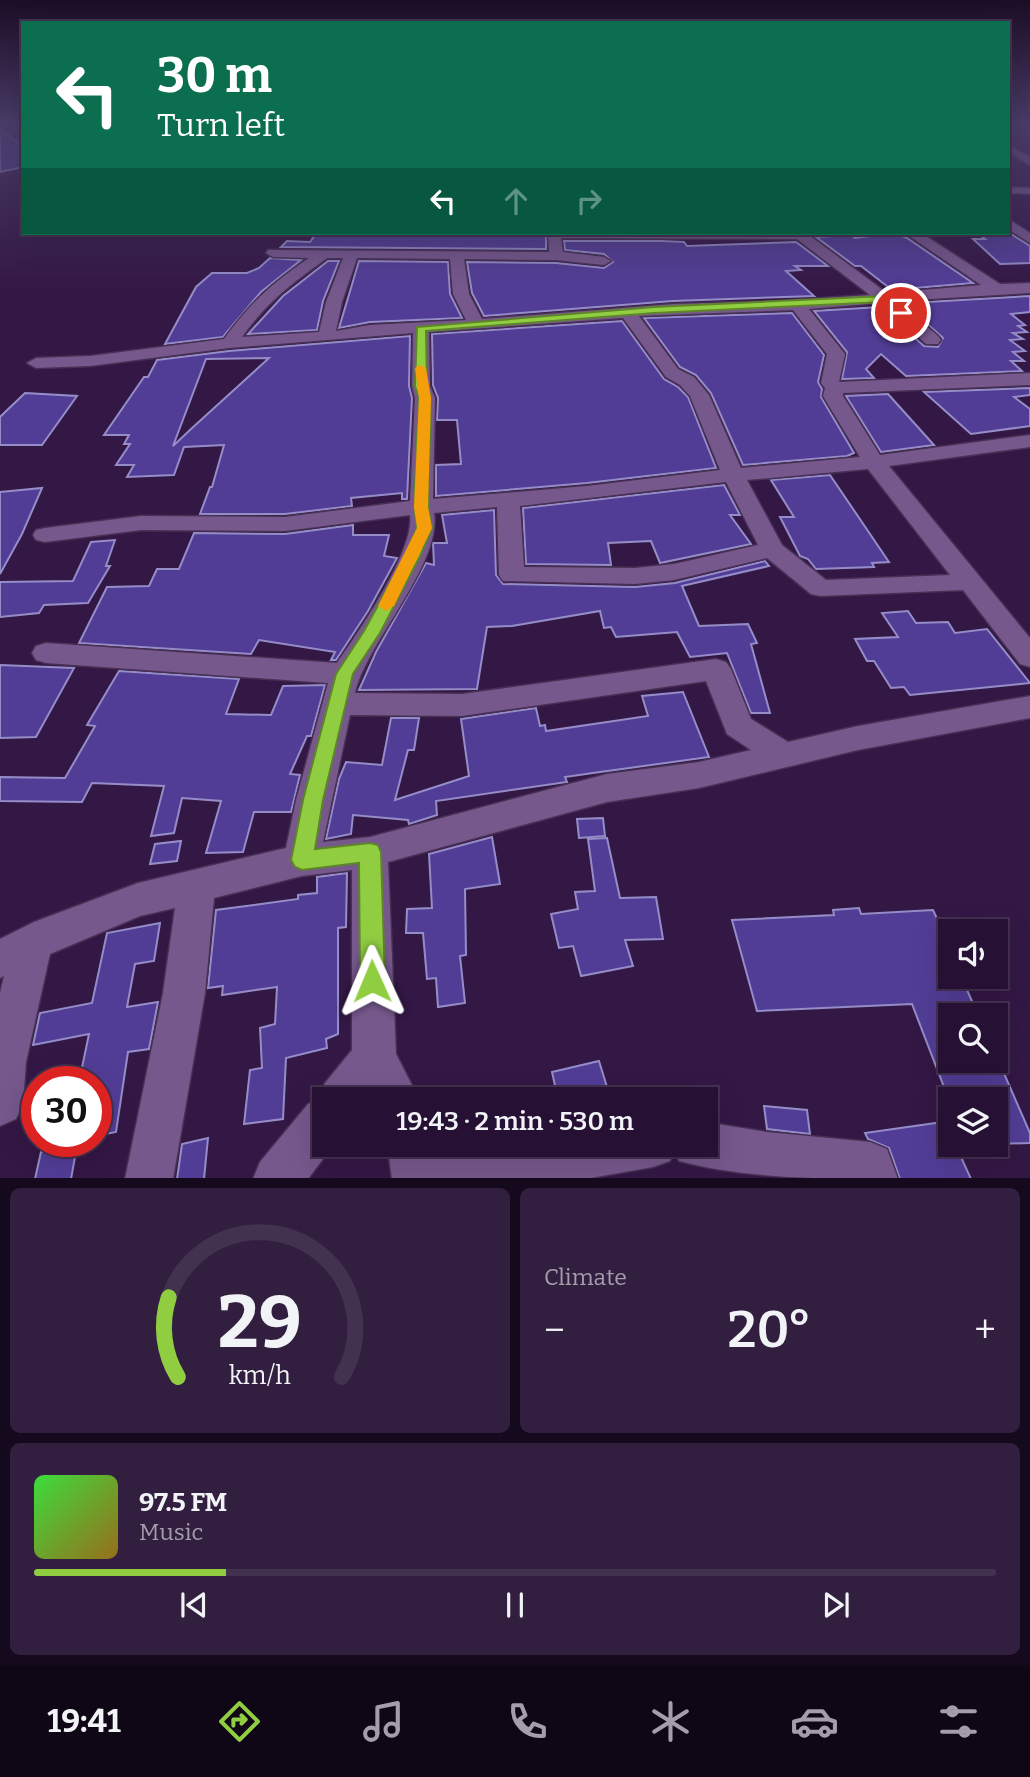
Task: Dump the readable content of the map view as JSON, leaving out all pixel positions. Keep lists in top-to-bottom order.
{
  "page": {
    "turn": ["30 m", "Turn left"],
    "limit": "30",
    "trip": "19:43 · 2 min · 530 m",
    "tile": "Climate",
    "heat": ["−", "20°", "+"],
    "song": ["97.5 FM", "Music"],
    "tabs": "19:41",
    "gauge": ["29", "km/h"]
  }
}
